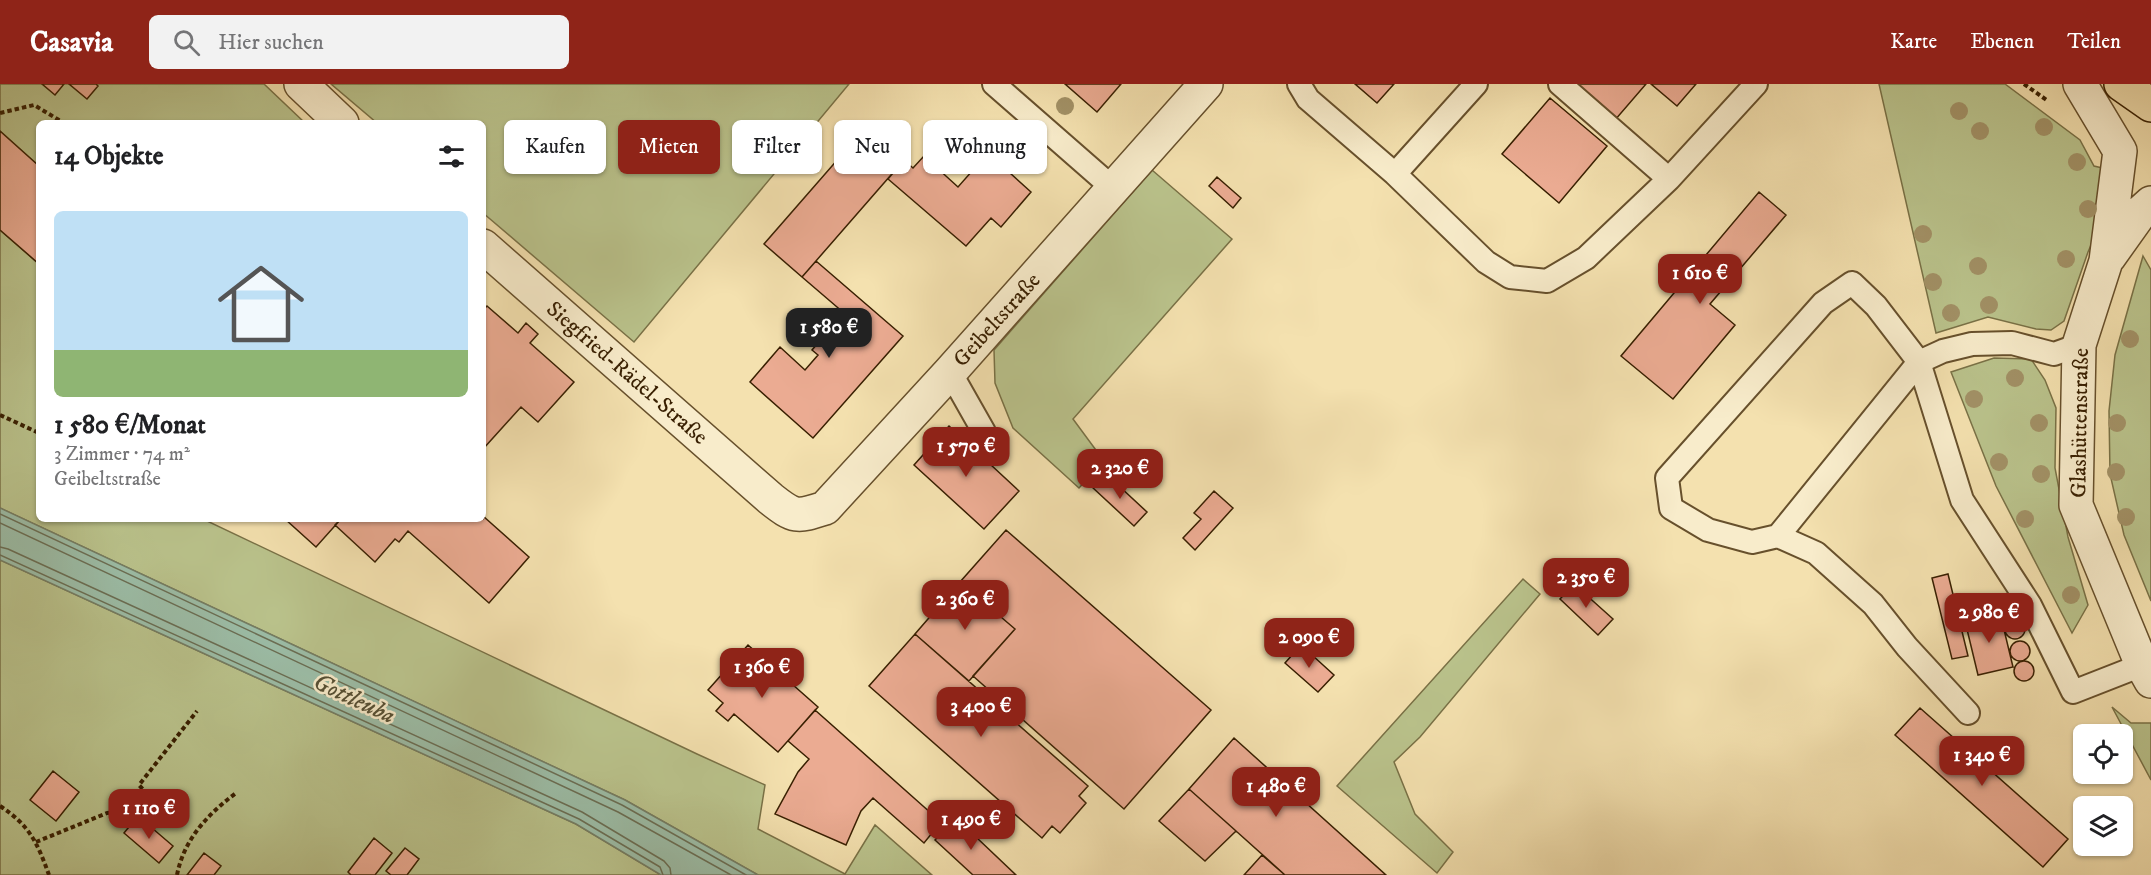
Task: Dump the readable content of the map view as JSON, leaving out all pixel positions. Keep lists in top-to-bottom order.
{
  "streets": {
    "street": ["Geibeltstraße", "Siegfried-Rädel-Straße", "Glashüttenstraße"]
  },
  "crossings": [
    ["Geibeltstraße", "Siegfried-Rädel-Straße"]
  ],
  "water": ["Gottleuba"],
  "page": {
    "header": "Casavia",
    "search": "Hier suchen",
    "nav": ["Karte", "Ebenen", "Teilen"],
    "chip": [
      "Kaufen",
      "Mieten",
      "Filter",
      "Neu",
      "Wohnung"
    ],
    "heading": "14 Objekte",
    "list": [
      {
        "name": "1 580 €/Monat",
        "note": "3 Zimmer · 74 m² · Geibeltstraße"
      }
    ],
    "price": [
      "1 610 €",
      "1 580 €",
      "1 570 €",
      "2 320 €",
      "2 350 €",
      "2 360 €",
      "2 980 €",
      "2 090 €",
      "1 360 €",
      "3 400 €",
      "1 340 €",
      "1 480 €",
      "1 110 €",
      "1 490 €"
    ]
  }
}
